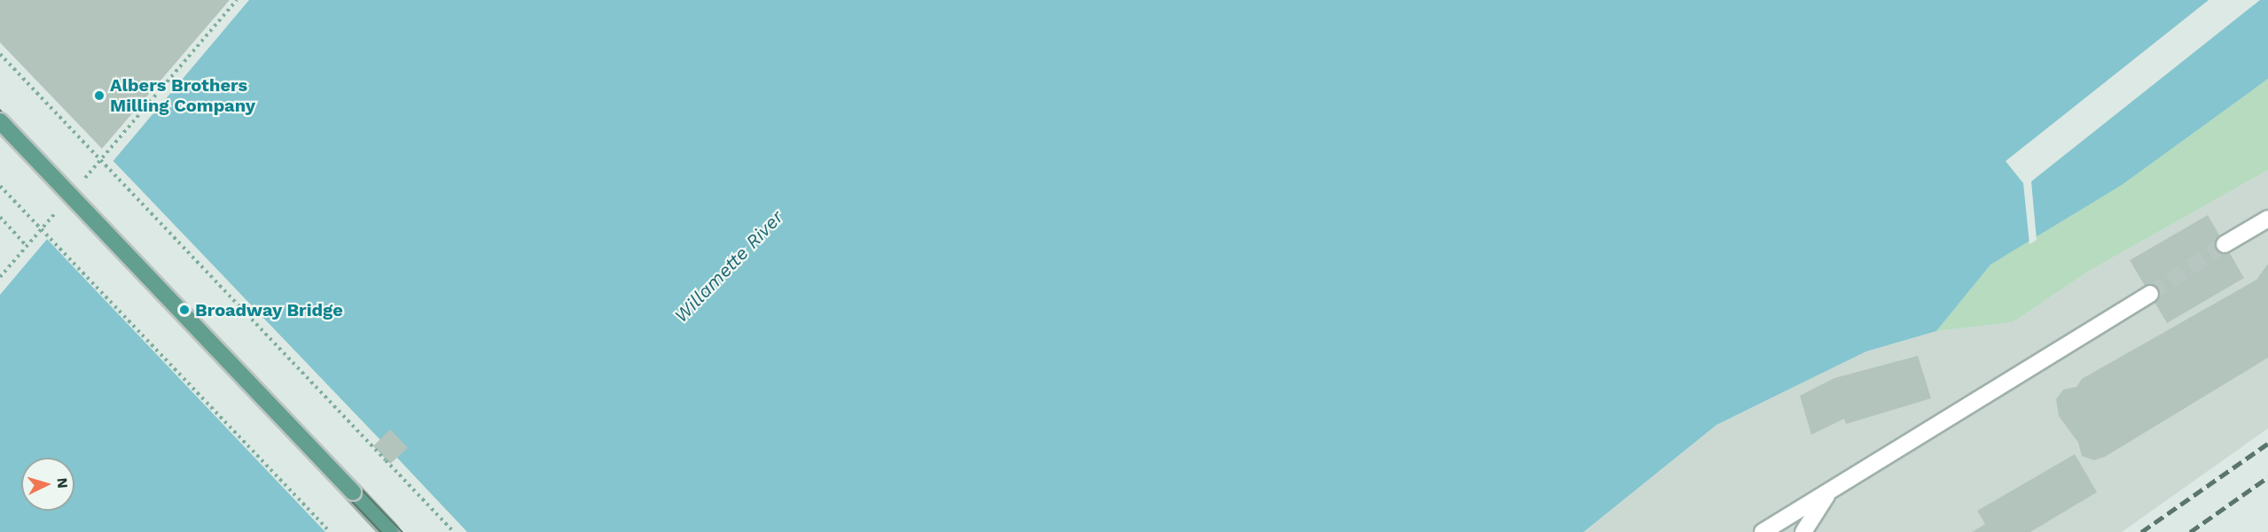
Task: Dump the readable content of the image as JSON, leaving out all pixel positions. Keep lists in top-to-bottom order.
{
  "water": ["Willamette River"],
  "places": ["Albers Brothers Milling Company", "Broadway Bridge"],
  "north": "right"
}
